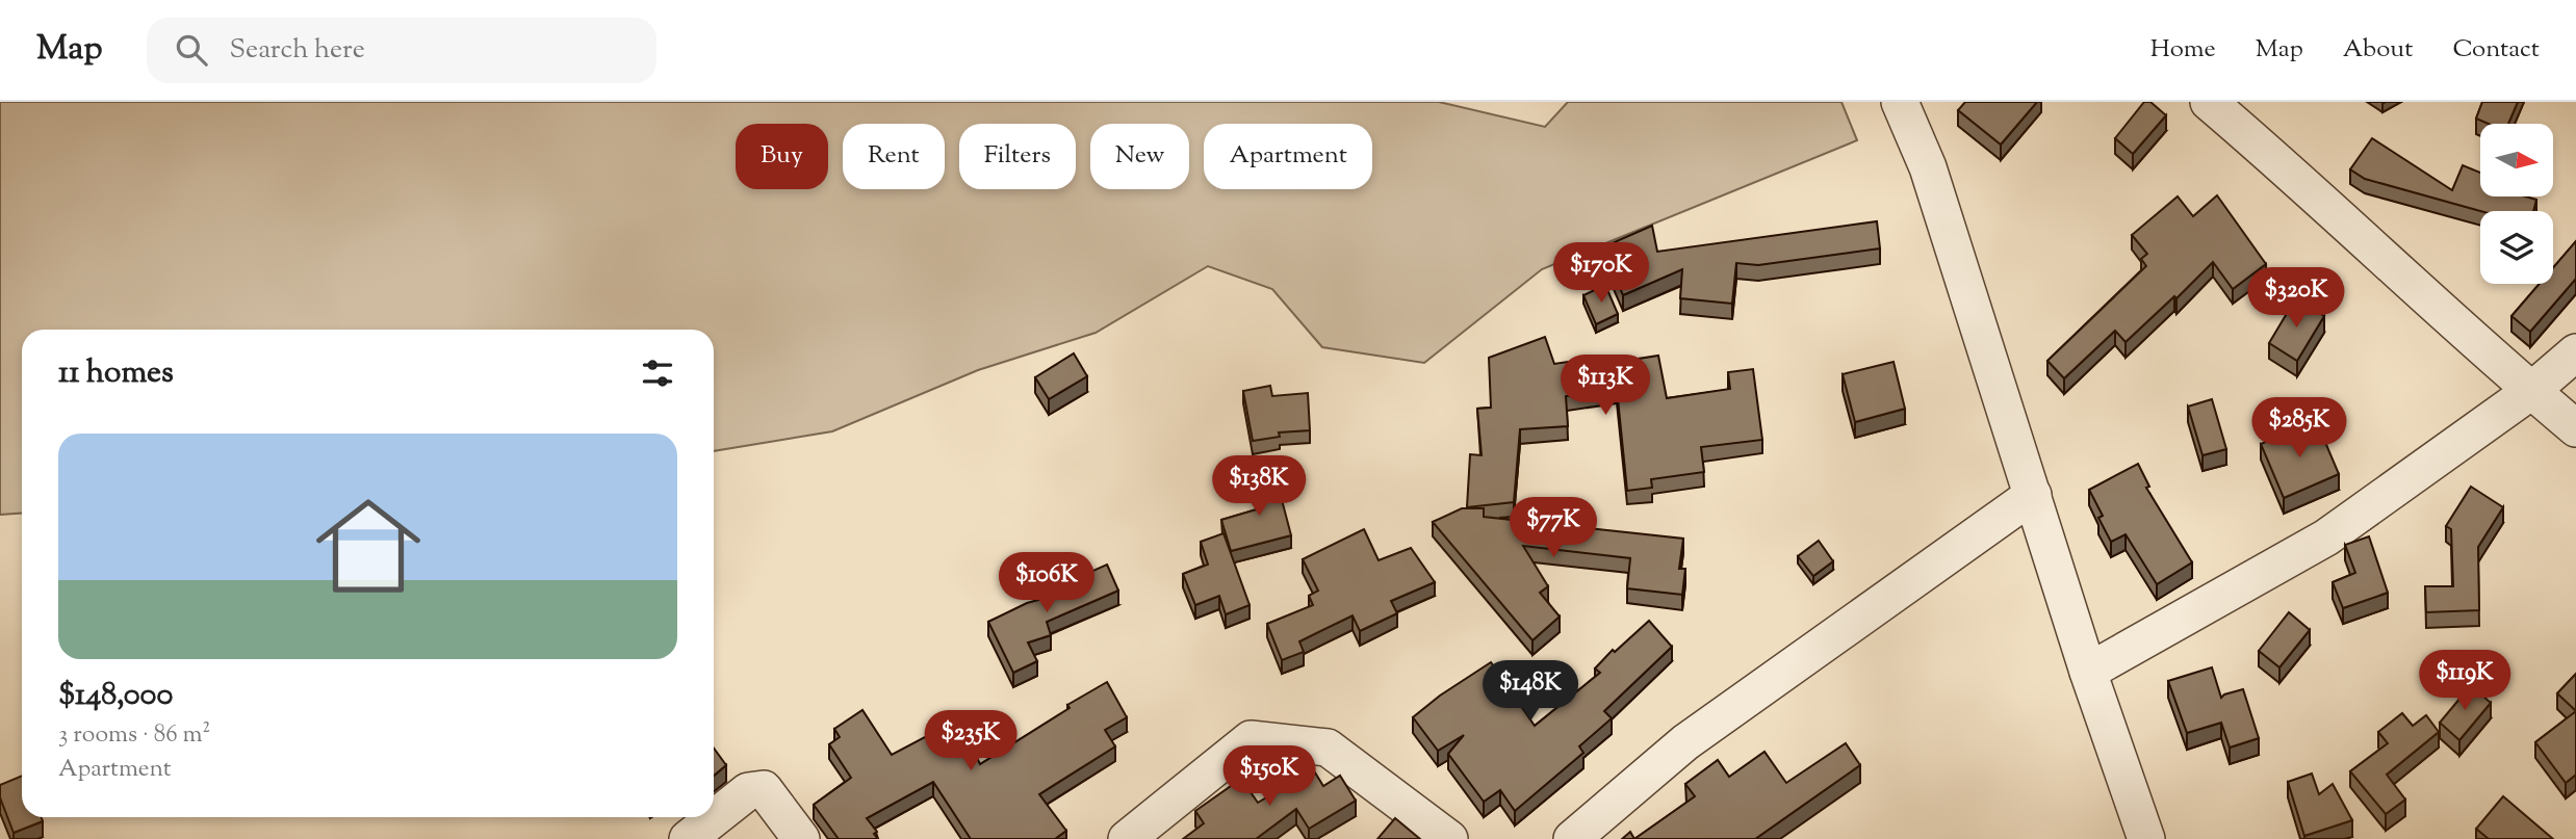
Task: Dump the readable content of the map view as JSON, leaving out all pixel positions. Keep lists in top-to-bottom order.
{
  "north": "right",
  "page": {
    "header": "Map",
    "search": "Search here",
    "nav": [
      "Home",
      "Map",
      "About",
      "Contact"
    ],
    "chip": [
      "Buy",
      "Rent",
      "Filters",
      "New",
      "Apartment"
    ],
    "price": [
      "$170K",
      "$320K",
      "$113K",
      "$285K",
      "$138K",
      "$77K",
      "$106K",
      "$119K",
      "$148K",
      "$235K",
      "$150K"
    ],
    "heading": "11 homes",
    "list": [
      {
        "name": "$148,000",
        "note": "3 rooms · 86 m² · Apartment"
      }
    ]
  }
}
